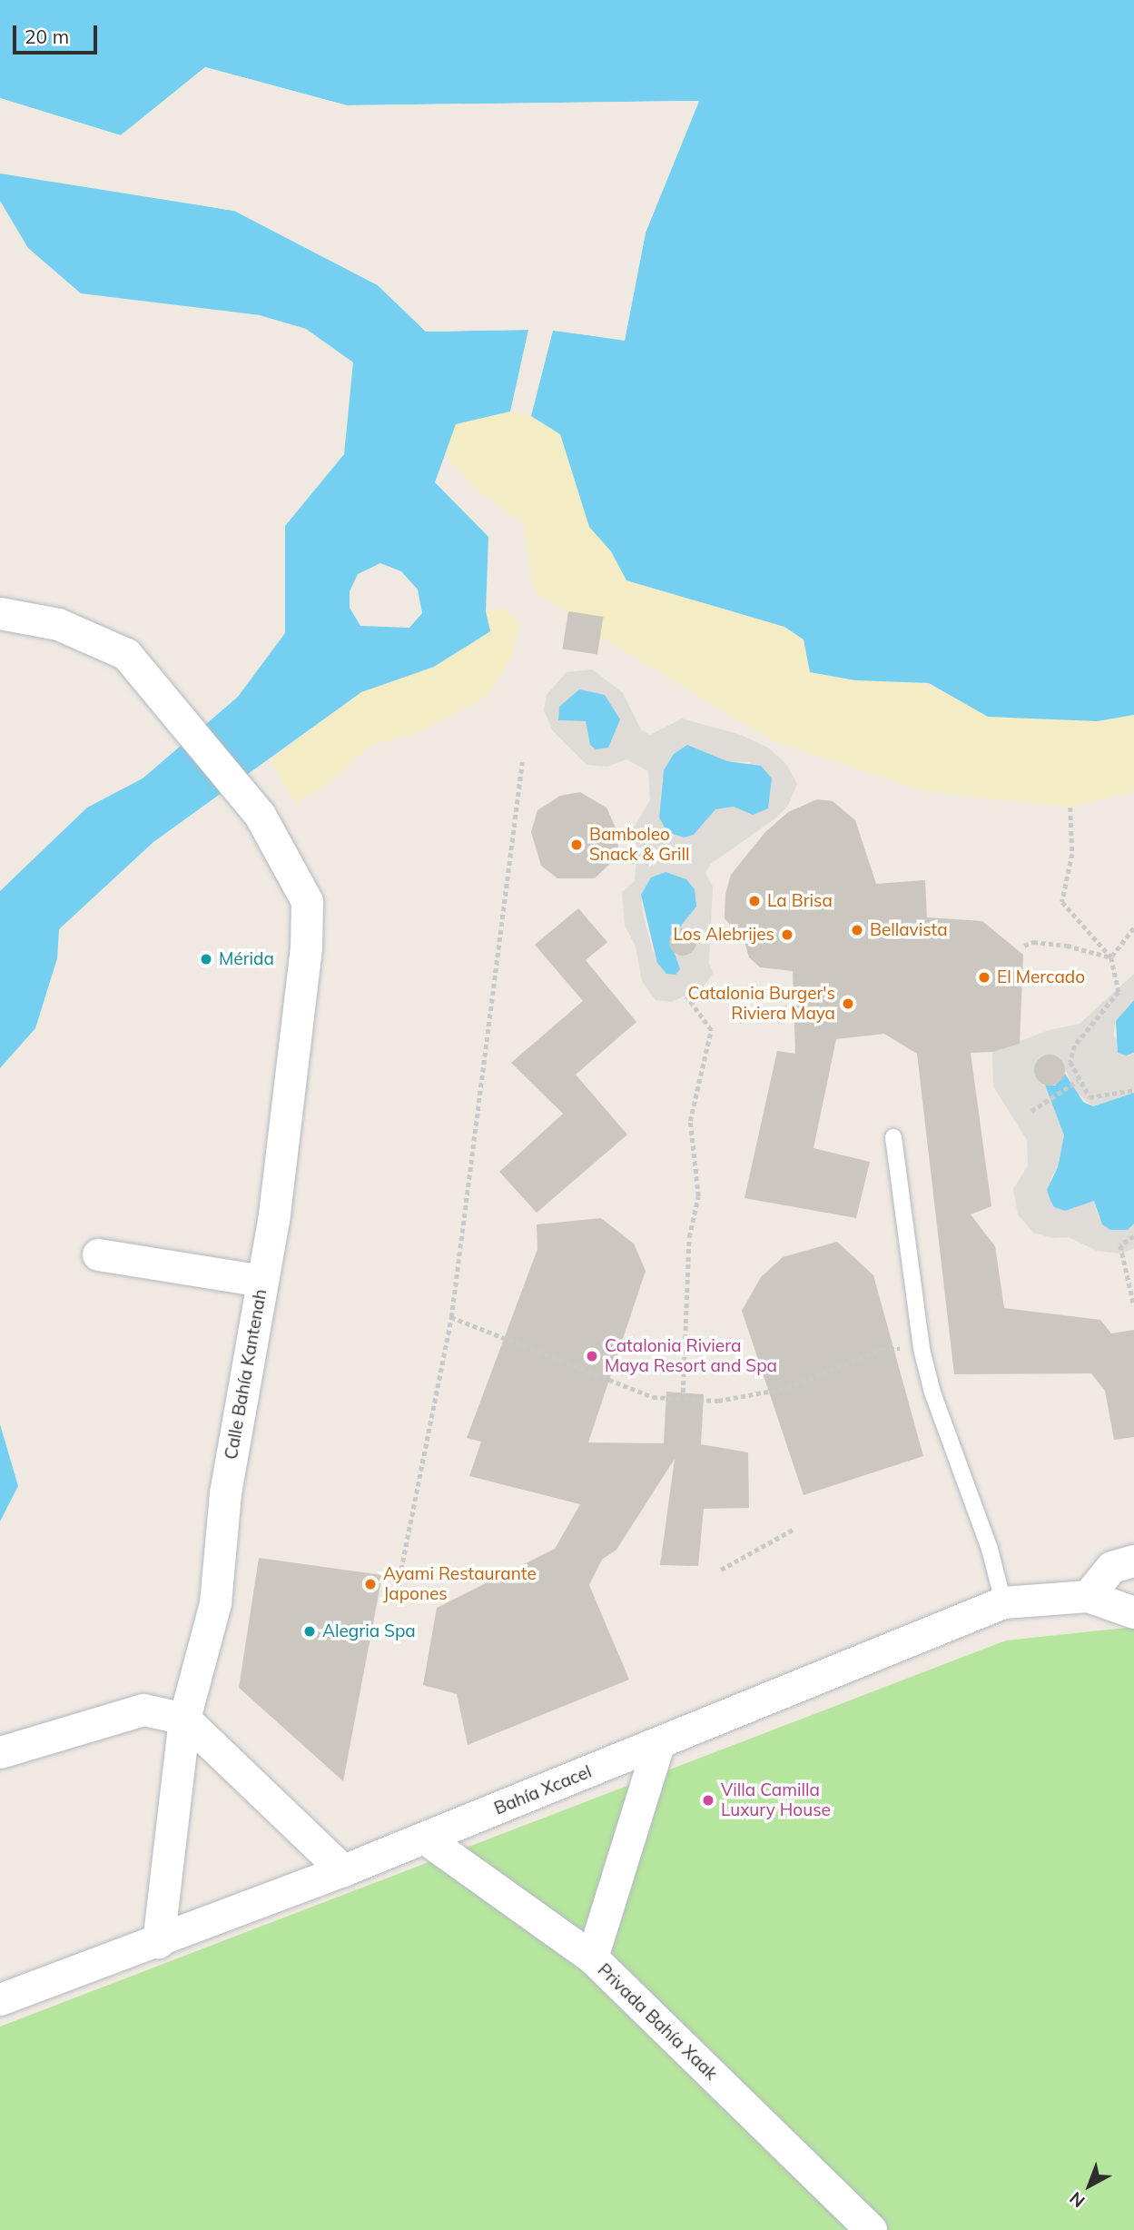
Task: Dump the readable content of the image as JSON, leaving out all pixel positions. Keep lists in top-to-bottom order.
{
  "streets": {
    "street": ["Calle Bahía Kantenah", "Bahía Xcacel", "Privada Bahía Xaak"]
  },
  "crossings": [
    ["Calle Bahía Kantenah", "Bahía Xcacel"],
    ["Bahía Xcacel", "Privada Bahía Xaak"]
  ],
  "places": [
    "Bamboleo Snack & Grill",
    "La Brisa",
    "Bellavista",
    "Los Alebrijes",
    "Mérida",
    "El Mercado",
    "Catalonia Burger's Riviera Maya",
    "Catalonia Riviera Maya Resort and Spa",
    "Ayami Restaurante Japones",
    "Alegria Spa",
    "Villa Camilla Luxury House"
  ],
  "scale_bar": "20 m",
  "north": "bottom left"
}
